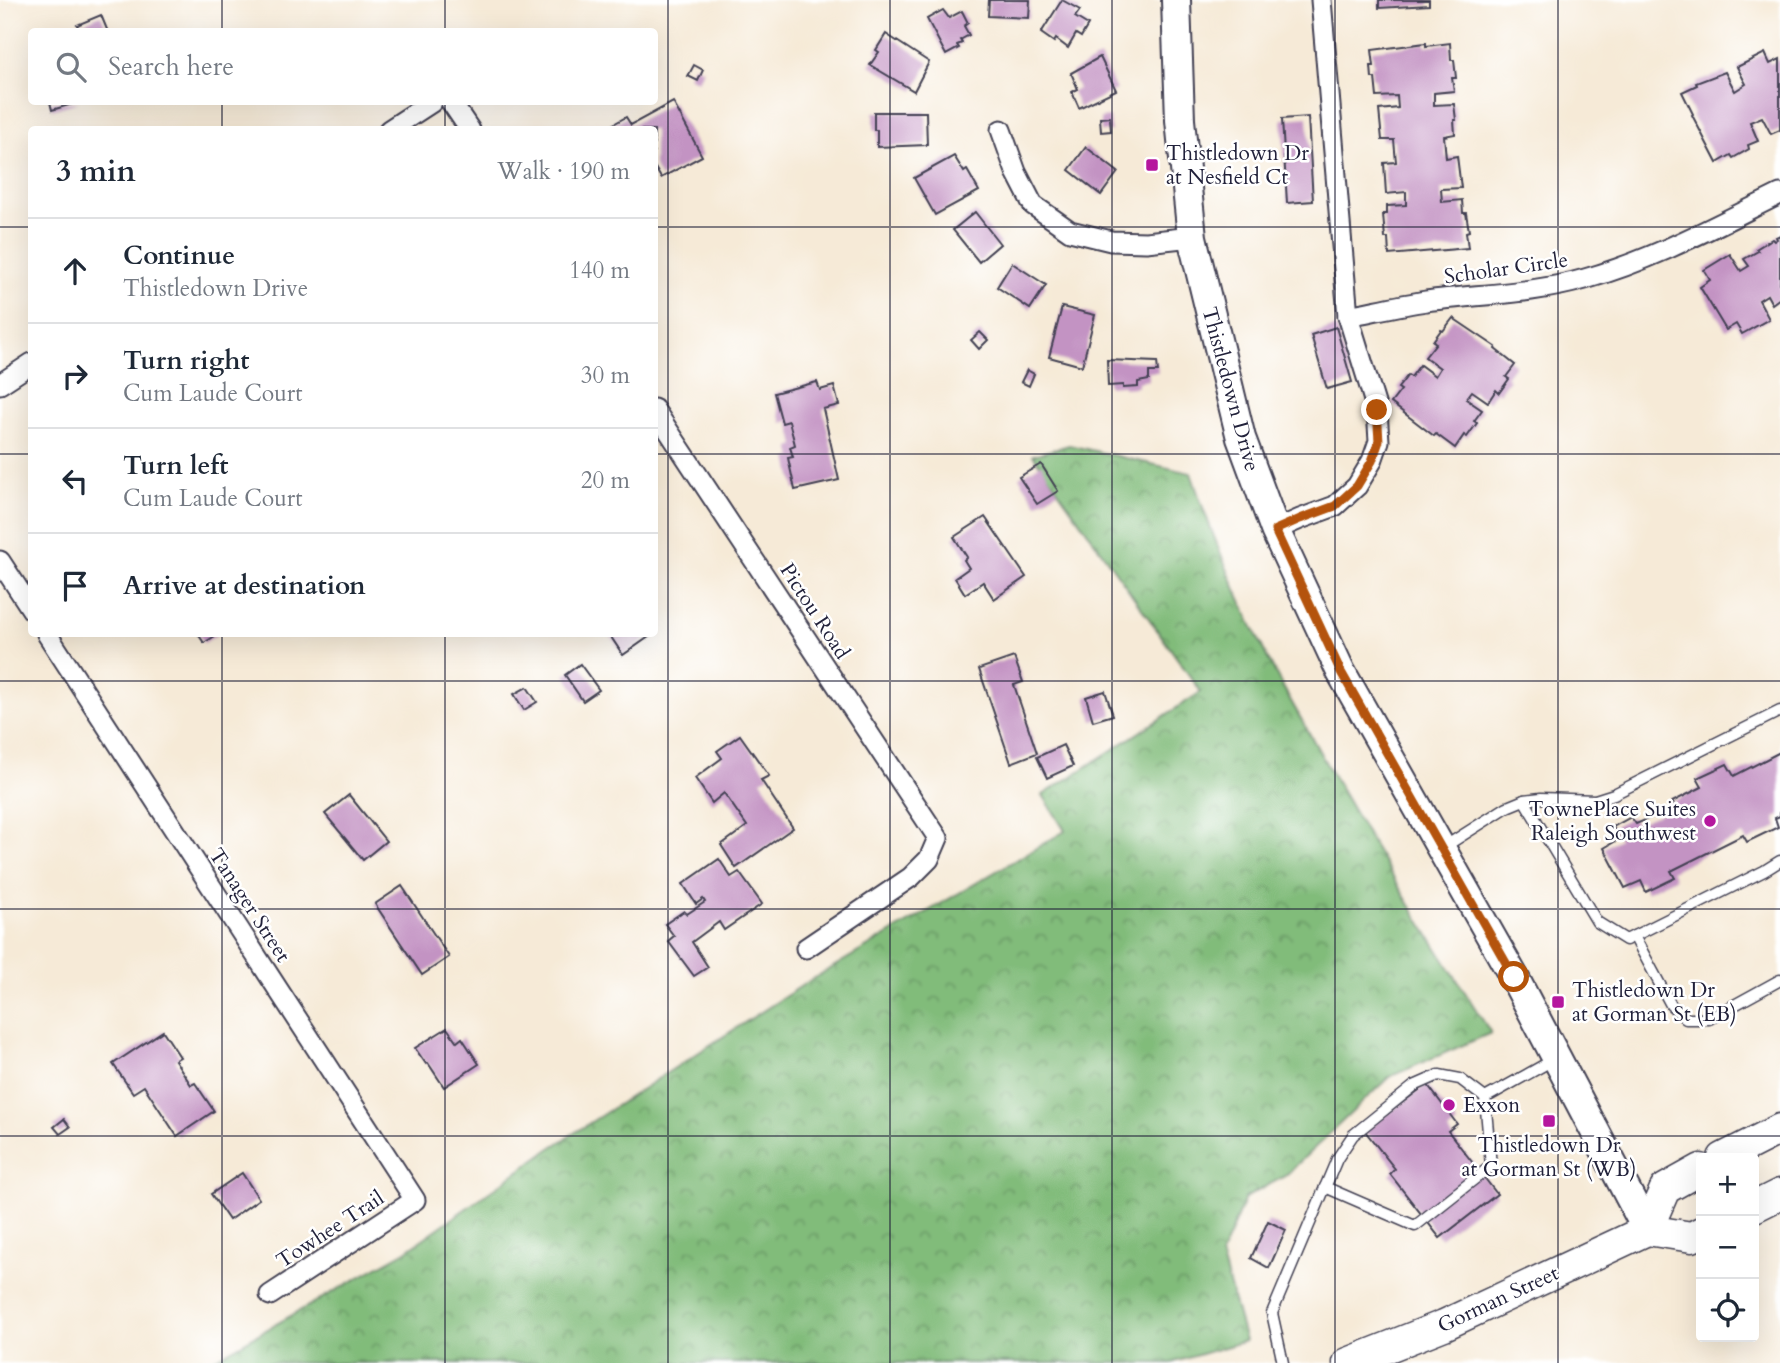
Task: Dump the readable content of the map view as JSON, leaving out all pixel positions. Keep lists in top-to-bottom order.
{
  "streets": {
    "main road": ["Thistledown Drive", "Gorman Street"],
    "street": [
      "Scholar Circle",
      "Pictou Road",
      "Tanager Street",
      "Towhee Trail"
    ]
  },
  "crossings": [
    ["Thistledown Drive", "Gorman Street"],
    ["Tanager Street", "Towhee Trail"]
  ],
  "places": {
    "transit": ["Thistledown Dr at Nesfield Ct", "Thistledown Dr at Gorman St (EB)", "Thistledown Dr at Gorman St (WB)"],
    "other": ["TownePlace Suites Raleigh Southwest", "Exxon"]
  },
  "page": {
    "search": "Search here",
    "heading": ["3 min", "Walk · 190 m"],
    "list": [
      ["Continue", "Thistledown Drive", "140 m"],
      ["Turn right", "Cum Laude Court", "30 m"],
      ["Turn left", "Cum Laude Court", "20 m"],
      "Arrive at destination"
    ],
    "map_buttons": ["+", "−"]
  }
}
